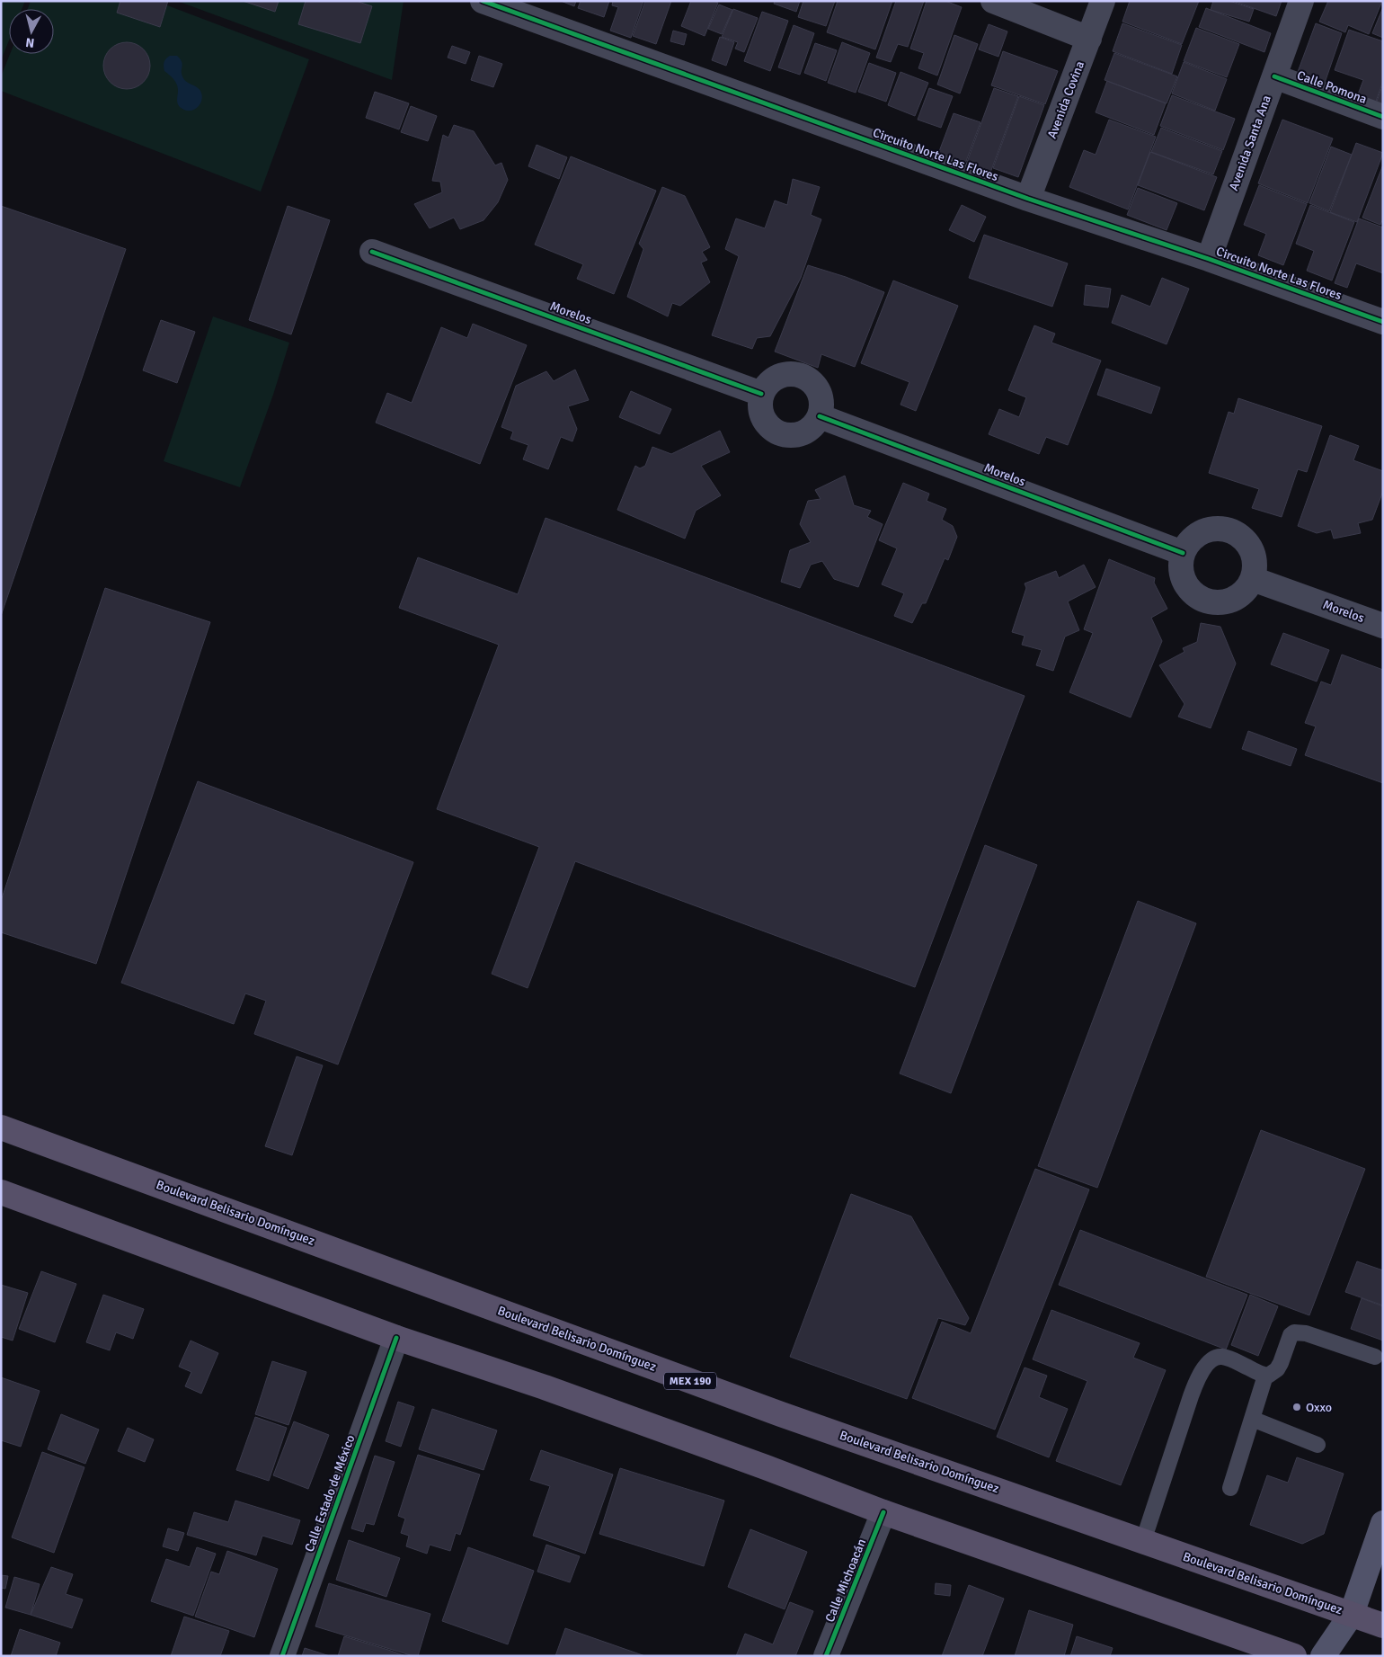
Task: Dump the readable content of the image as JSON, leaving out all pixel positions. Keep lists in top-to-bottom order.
{
  "streets": {
    "main road": ["Boulevard Belisario Domínguez", "MEX 190"],
    "street": [
      "Calle Pomona",
      "Avenida Covina",
      "Avenida Santa Ana",
      "Circuito Norte Las Flores",
      "Morelos",
      "Calle Estado de México",
      "Calle Michoacán"
    ]
  },
  "crossings": [
    ["Calle Pomona", "Avenida Santa Ana"],
    ["Avenida Covina", "Circuito Norte Las Flores"],
    ["Avenida Santa Ana", "Circuito Norte Las Flores"]
  ],
  "places": ["Oxxo"],
  "north": "bottom"
}
